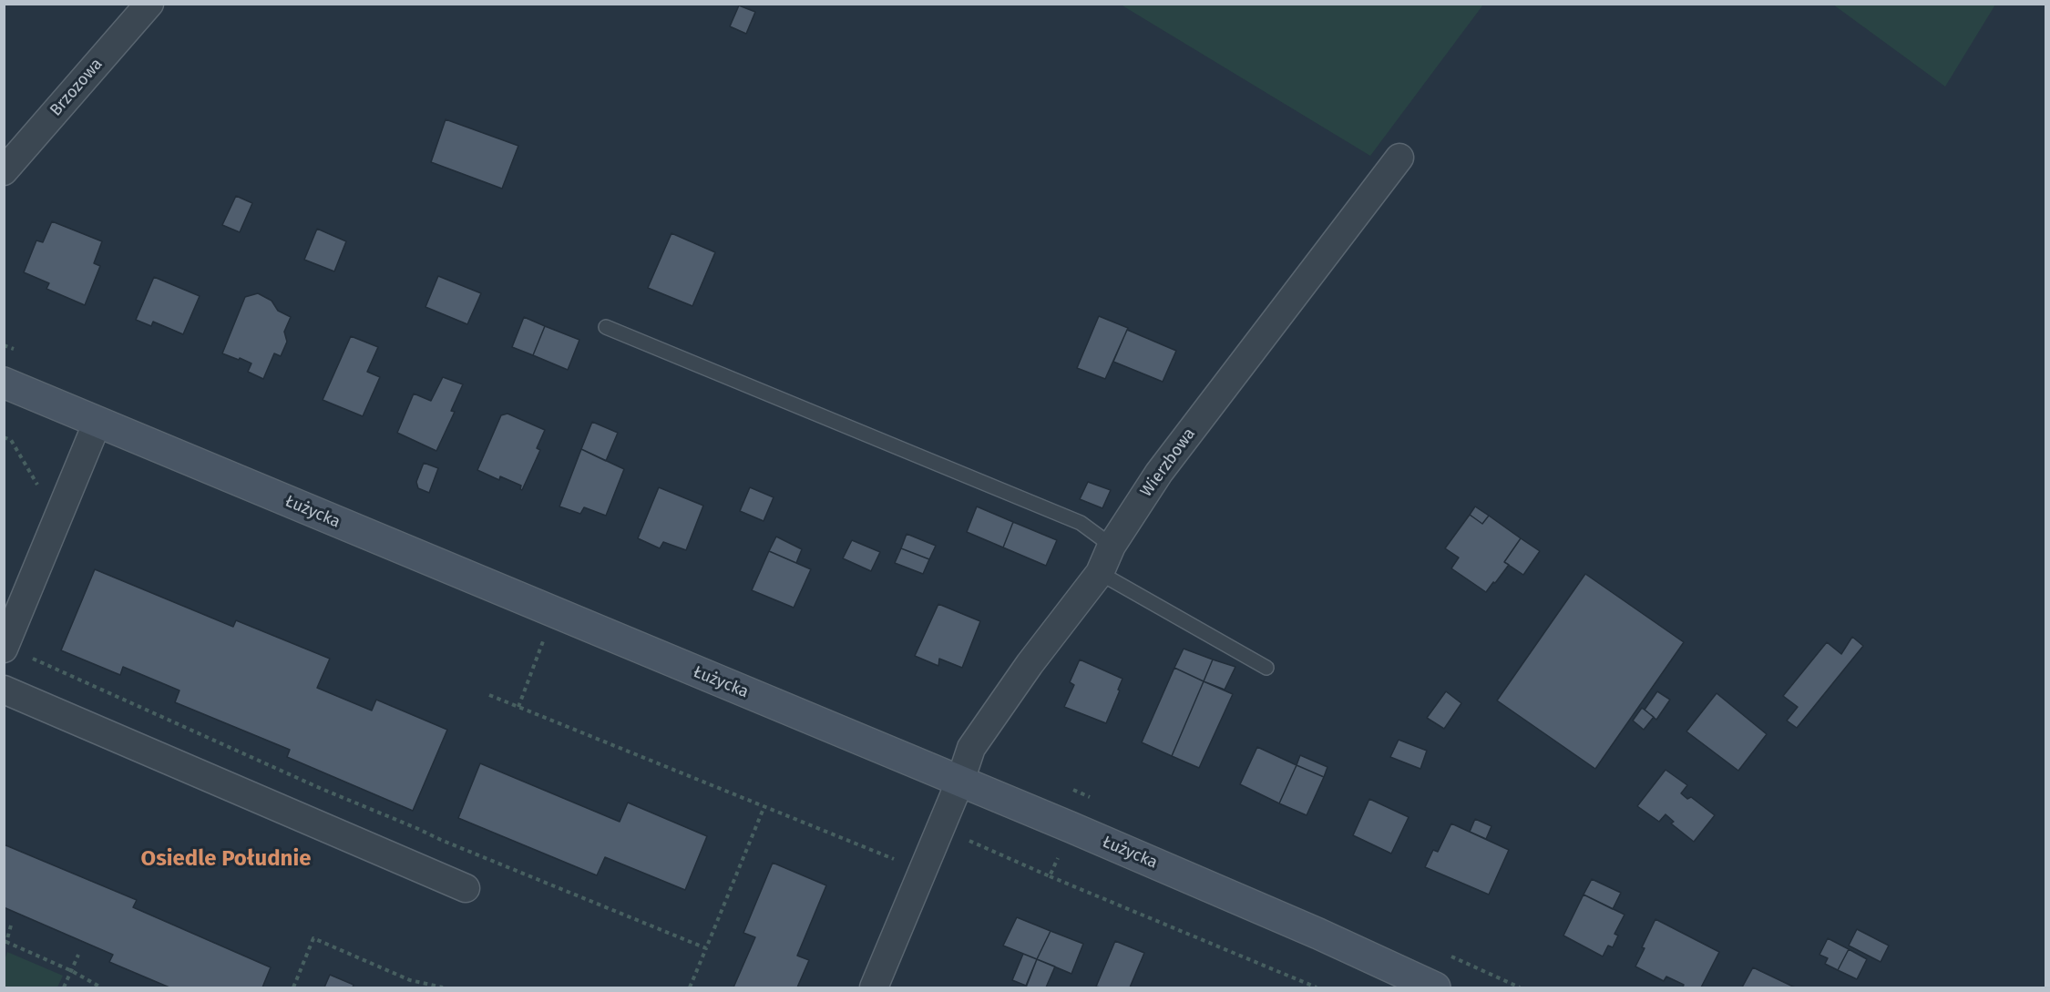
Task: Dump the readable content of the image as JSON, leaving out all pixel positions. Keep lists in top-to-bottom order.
{
  "streets": {
    "street": ["Brzozowa", "Wierzbowa", "Łużycka"]
  },
  "crossings": [
    ["Wierzbowa", "Łużycka"]
  ],
  "districts": ["Osiedle Południe"]
}
